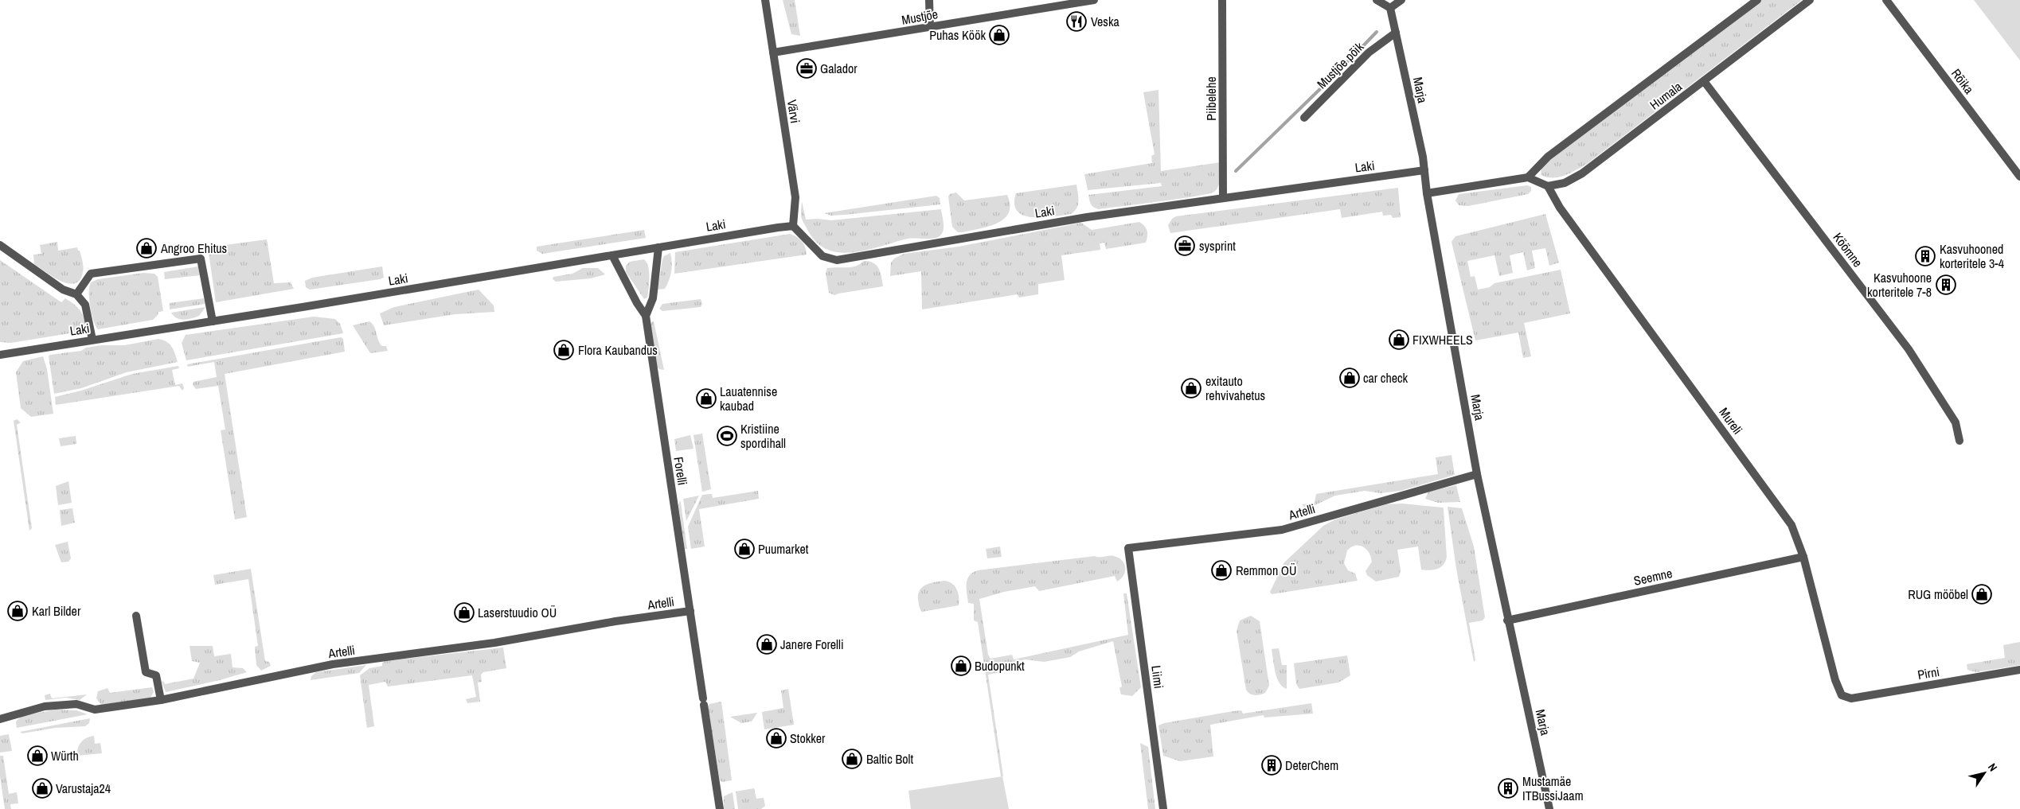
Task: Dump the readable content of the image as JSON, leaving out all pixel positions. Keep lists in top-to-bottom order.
{
  "streets": {
    "street": [
      "Mustjõe",
      "Mustjõe põik",
      "Rõika",
      "Marja",
      "Humala",
      "Piibelehe",
      "Värvi",
      "Laki",
      "Köömne",
      "Mureli",
      "Forelli",
      "Artelli",
      "Seemne",
      "Pirni",
      "Liimi"
    ]
  },
  "crossings": [
    ["Mustjõe", "Värvi"],
    ["Mustjõe põik", "Marja"],
    ["Marja", "Laki"],
    ["Marja", "Artelli"],
    ["Marja", "Seemne"],
    ["Humala", "Köömne"],
    ["Humala", "Mureli"],
    ["Piibelehe", "Laki"],
    ["Värvi", "Laki"],
    ["Laki", "Forelli"],
    ["Mureli", "Seemne"],
    ["Mureli", "Pirni"],
    ["Forelli", "Artelli"],
    ["Artelli", "Liimi"]
  ],
  "places": {
    "restaurant": ["Veska"],
    "shop": [
      "Puhas Köök",
      "Angroo Ehitus",
      "FIXWHEELS",
      "Flora Kaubandus",
      "car check",
      "exitauto rehvivahetus",
      "Lauatennise kaubad",
      "Puumarket",
      "Remmon OÜ",
      "RUG mööbel",
      "Karl Bilder",
      "Laserstuudio OÜ",
      "Janere Forelli",
      "Budopunkt",
      "Stokker",
      "Würth",
      "Baltic Bolt",
      "Varustaja24"
    ],
    "office": ["Galador", "sysprint"],
    "building": [
      "Kasvuhooned korteritele 3-4",
      "Kasvuhoone korteritele 7-8",
      "DeterChem",
      "Mustamäe ITBussiJaam"
    ],
    "sports": ["Kristiine spordihall"]
  },
  "north": "top right"
}
